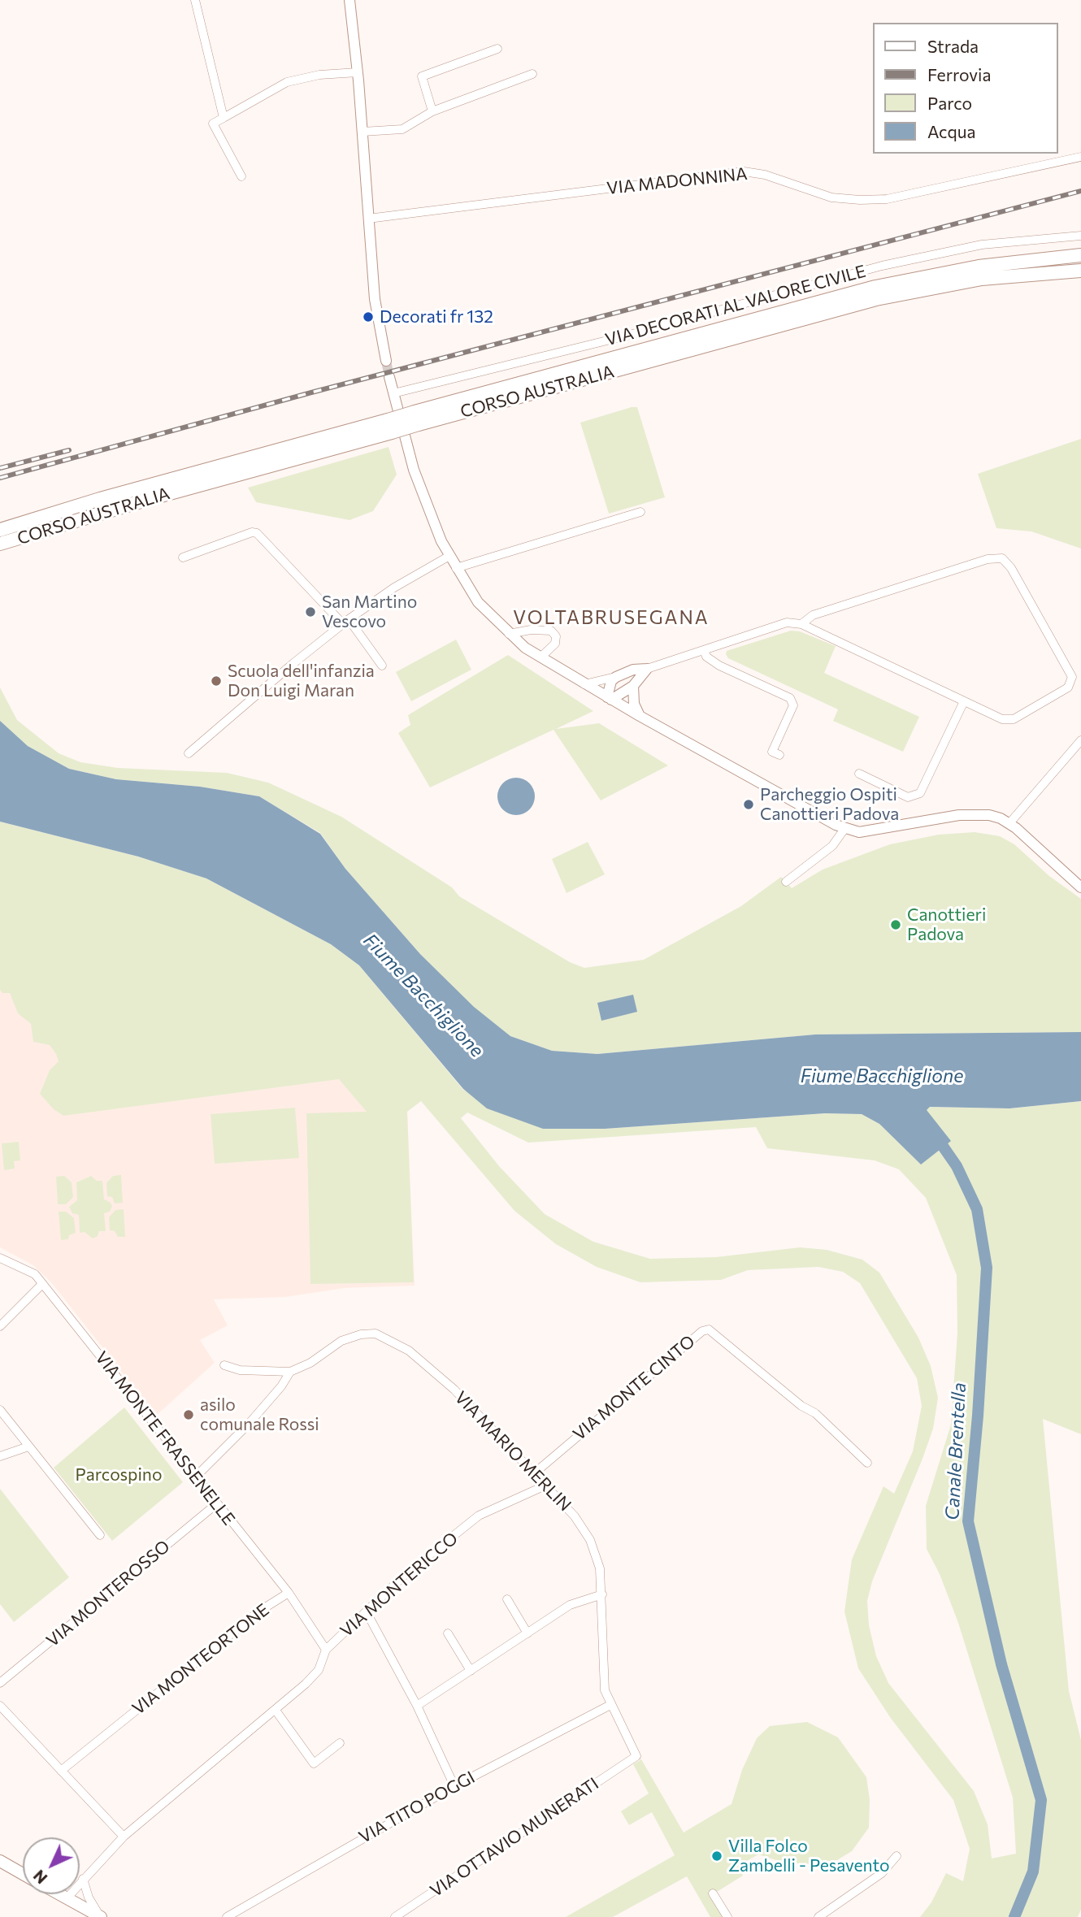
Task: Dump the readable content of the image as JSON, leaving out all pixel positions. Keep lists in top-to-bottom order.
{
  "streets": {
    "highway": ["CORSO AUSTRALIA"],
    "street": [
      "VIA MADONNINA",
      "VIA DECORATI AL VALORE CIVILE",
      "VIA MONTE CINTO",
      "VIA MONTE FRASSENELLE",
      "VIA MARIO MERLIN",
      "VIA MONTERICCO",
      "VIA MONTEROSSO",
      "VIA MONTEORTONE",
      "VIA TITO POGGI",
      "VIA OTTAVIO MUNERATI"
    ]
  },
  "crossings": [
    ["VIA MONTE CINTO", "VIA MARIO MERLIN"],
    ["VIA MONTE FRASSENELLE", "VIA MONTEROSSO"],
    ["VIA MONTE FRASSENELLE", "VIA MONTEORTONE"],
    ["VIA MARIO MERLIN", "VIA MONTERICCO"],
    ["VIA MARIO MERLIN", "VIA TITO POGGI"],
    ["VIA MARIO MERLIN", "VIA OTTAVIO MUNERATI"],
    ["VIA MONTERICCO", "VIA MONTEORTONE"]
  ],
  "districts": ["VOLTABRUSEGANA"],
  "water": ["Fiume Bacchiglione", "Canale Brentella"],
  "parks": ["Parcospino"],
  "places": [
    "Decorati fr 132",
    "San Martino Vescovo",
    "Scuola dell'infanzia Don Luigi Maran",
    "Parcheggio Ospiti Canottieri Padova",
    "Canottieri Padova",
    "asilo comunale Rossi",
    "Villa Folco Zambelli - Pesavento"
  ],
  "legend": [
    "Strada",
    "Ferrovia",
    "Parco",
    "Acqua"
  ],
  "north": "bottom left"
}
